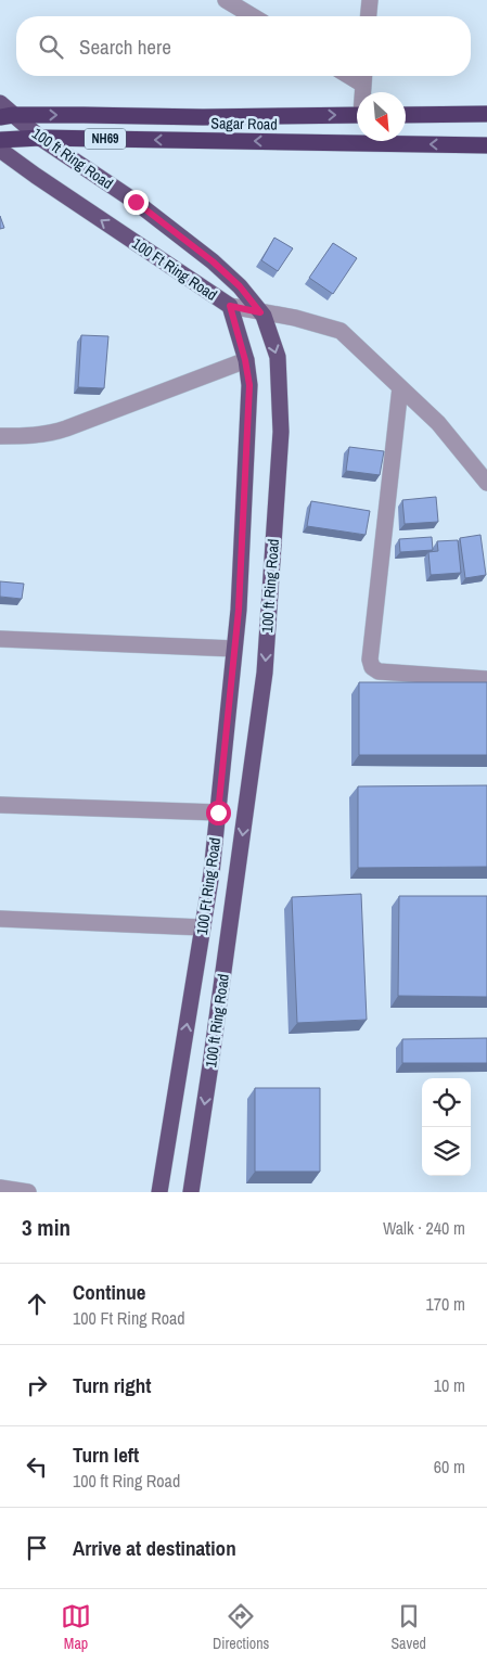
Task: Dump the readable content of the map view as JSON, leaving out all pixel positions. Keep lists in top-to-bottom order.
{
  "streets": {
    "highway": ["Sagar Road", "NH69"],
    "main road": ["100 ft Ring Road", "100 Ft Ring Road"]
  },
  "crossings": [
    ["Sagar Road", "100 ft Ring Road"]
  ],
  "one_way": ["100 ft Ring Road", "100 Ft Ring Road"],
  "north": "bottom right",
  "page": {
    "search": "Search here",
    "heading": ["3 min", "Walk · 240 m"],
    "list": [
      ["Continue", "100 Ft Ring Road", "170 m"],
      ["Turn right", "10 m"],
      ["Turn left", "100 ft Ring Road", "60 m"],
      "Arrive at destination"
    ],
    "nav": ["Map", "Directions", "Saved"]
  }
}
